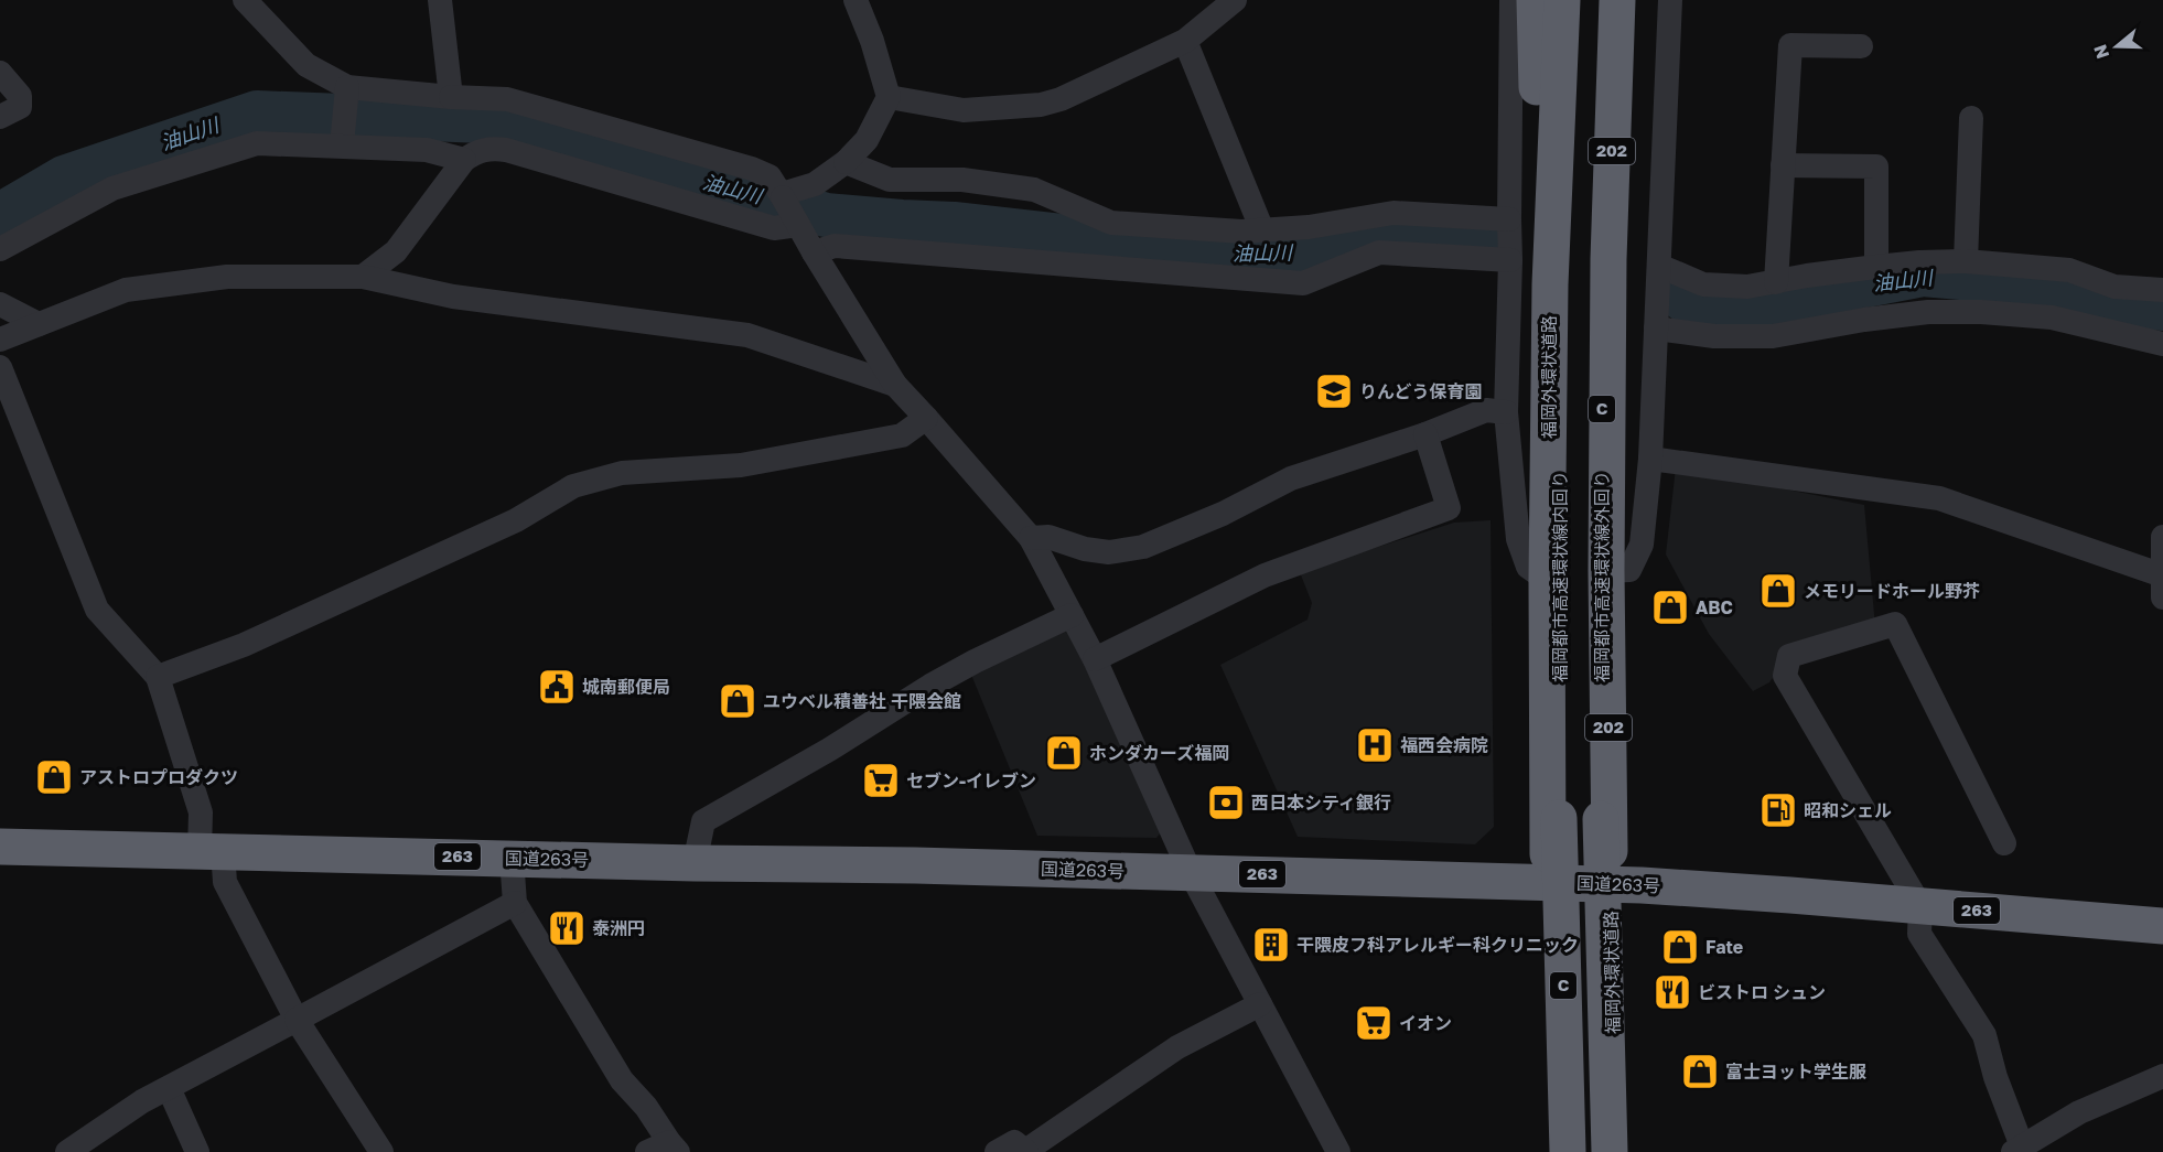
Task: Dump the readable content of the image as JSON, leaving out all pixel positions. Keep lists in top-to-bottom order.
{
  "streets": {
    "highway": [
      "202",
      "福岡外環状道路",
      "C",
      "福岡都市高速環状線内回り",
      "福岡都市高速環状線外回り",
      "263",
      "国道263号"
    ]
  },
  "crossings": [
    ["福岡外環状道路", "国道263号"]
  ],
  "water": ["油山川"],
  "places": {
    "school or university": ["りんどう保育園"],
    "shop": [
      "メモリードホール野芥",
      "ABC",
      "ユウベル積善社 干隈会館",
      "ホンダカーズ福岡",
      "アストロプロダクツ",
      "Fate",
      "富士ヨット学生服"
    ],
    "public building": ["城南郵便局"],
    "hospital": ["福西会病院"],
    "supermarket": ["セブン-イレブン", "イオン"],
    "bank": ["西日本シティ銀行"],
    "fuel station": ["昭和シェル"],
    "restaurant": ["泰洲円", "ビストロ シュン"],
    "building": ["干隈皮フ科アレルギー科クリニック"]
  },
  "north": "left"
}
